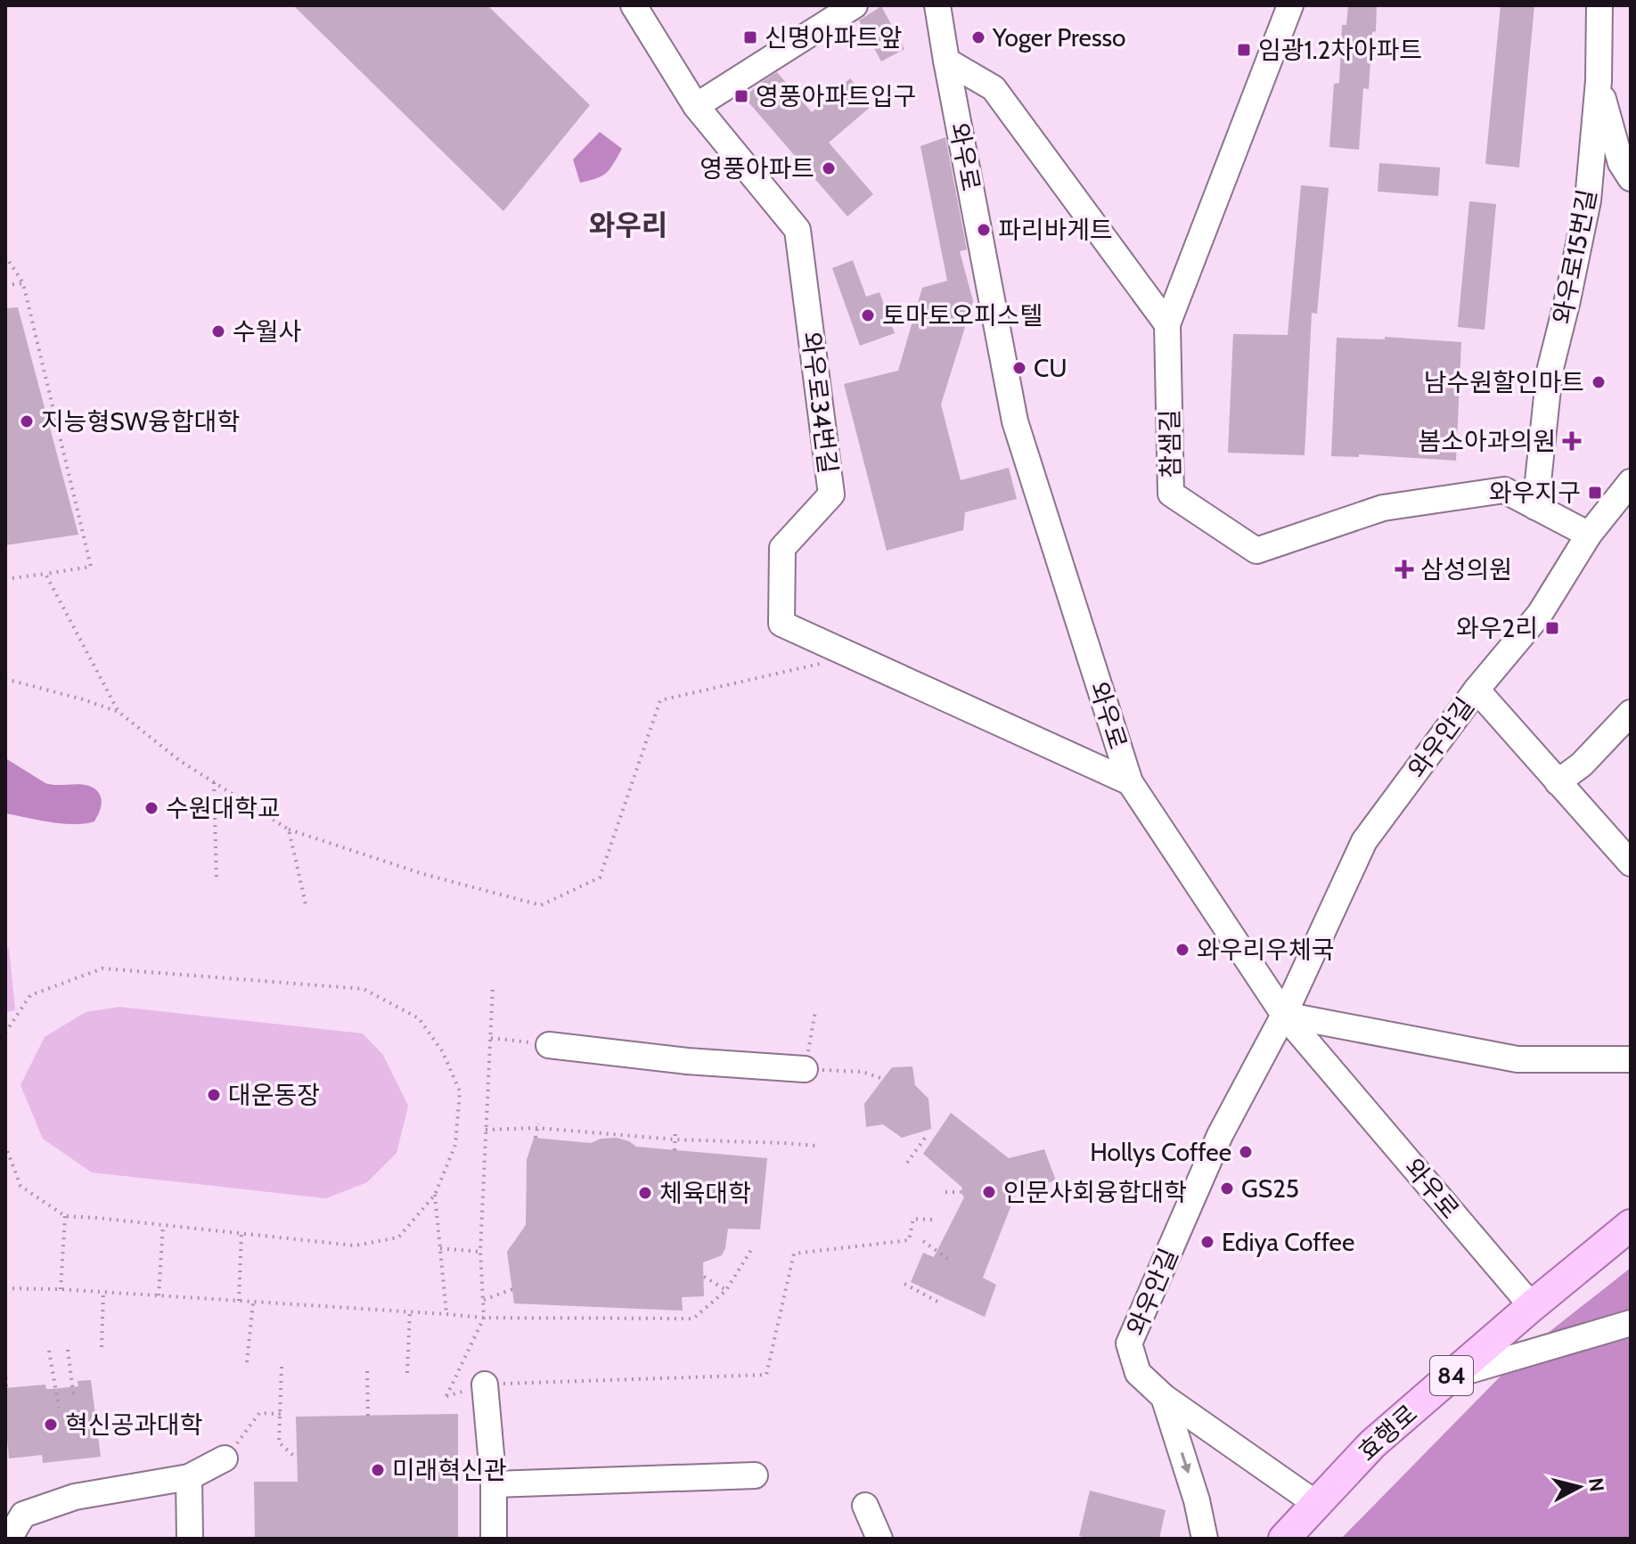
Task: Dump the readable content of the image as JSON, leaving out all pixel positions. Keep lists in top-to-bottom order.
{
  "streets": {
    "main road": ["84", "효행로"],
    "street": [
      "와우로",
      "와우로15번길",
      "와우로34번길",
      "참샘길",
      "와우안길"
    ]
  },
  "crossings": [
    ["와우로", "와우로34번길"],
    ["와우로", "와우안길"],
    ["와우로", "효행로"],
    ["와우로15번길", "참샘길"],
    ["참샘길", "와우안길"],
    ["와우안길", "효행로"]
  ],
  "districts": ["와우리"],
  "places": {
    "transit": [
      "신명아파트앞",
      "임광1.2차아파트",
      "영풍아파트입구",
      "와우지구",
      "와우2리"
    ],
    "other": [
      "Yoger Presso",
      "영풍아파트",
      "파리바게트",
      "토마토오피스텔",
      "수월사",
      "CU",
      "남수원할인마트",
      "지능형SW융합대학",
      "수원대학교",
      "와우리우체국",
      "대운동장",
      "Hollys Coffee",
      "GS25",
      "인문사회융합대학",
      "체육대학",
      "Ediya Coffee",
      "혁신공과대학",
      "미래혁신관"
    ],
    "health": ["봄소아과의원", "삼성의원"]
  },
  "north": "right"
}
